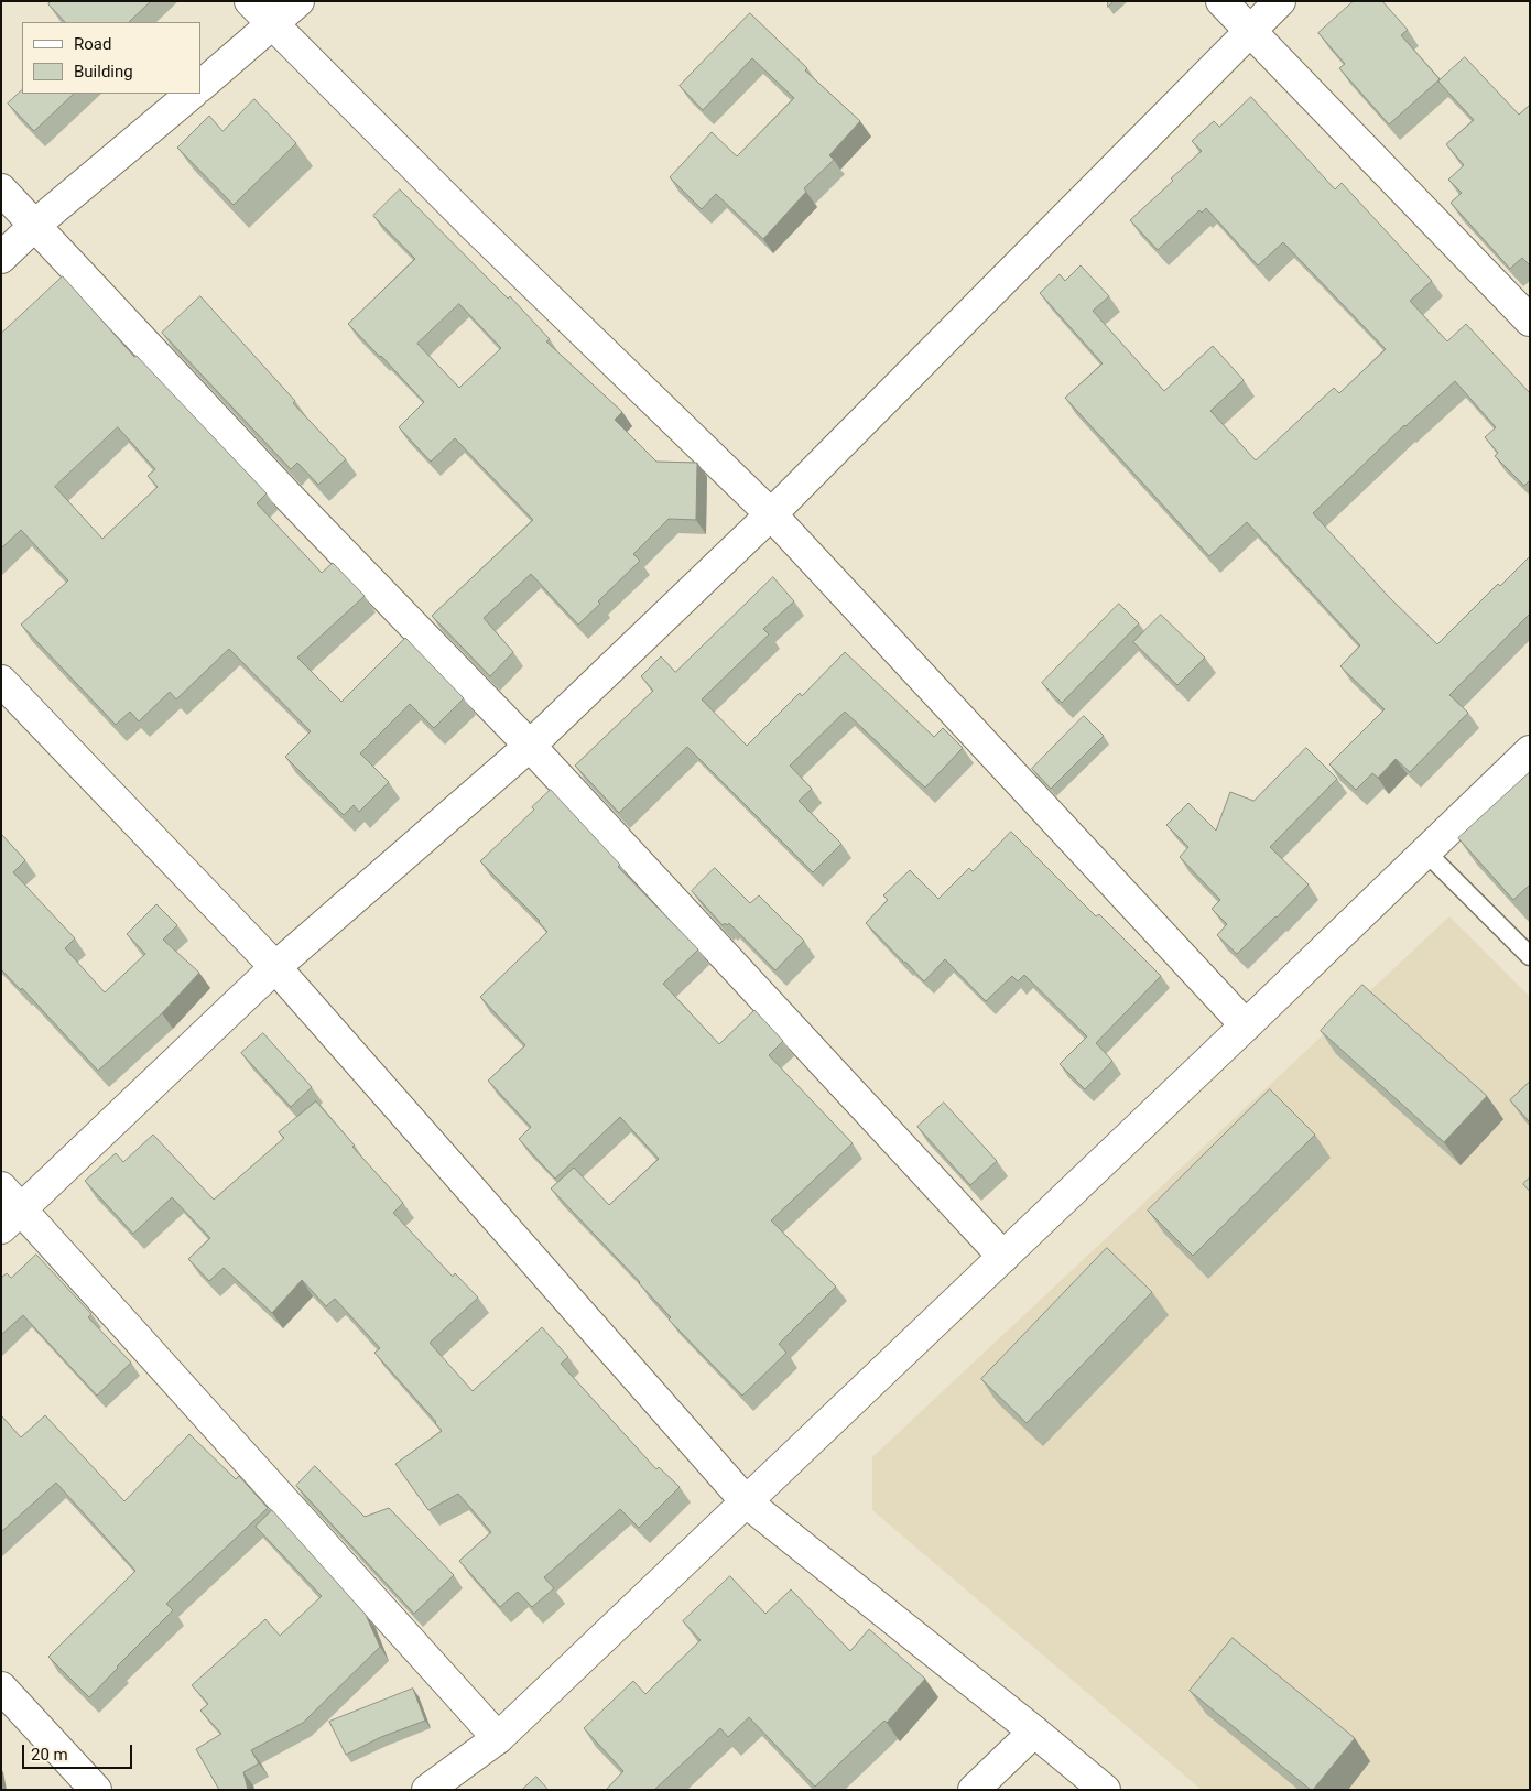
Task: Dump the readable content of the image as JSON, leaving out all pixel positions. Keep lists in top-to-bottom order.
{
  "legend": ["Road", "Building"],
  "scale_bar": "20 m"
}
